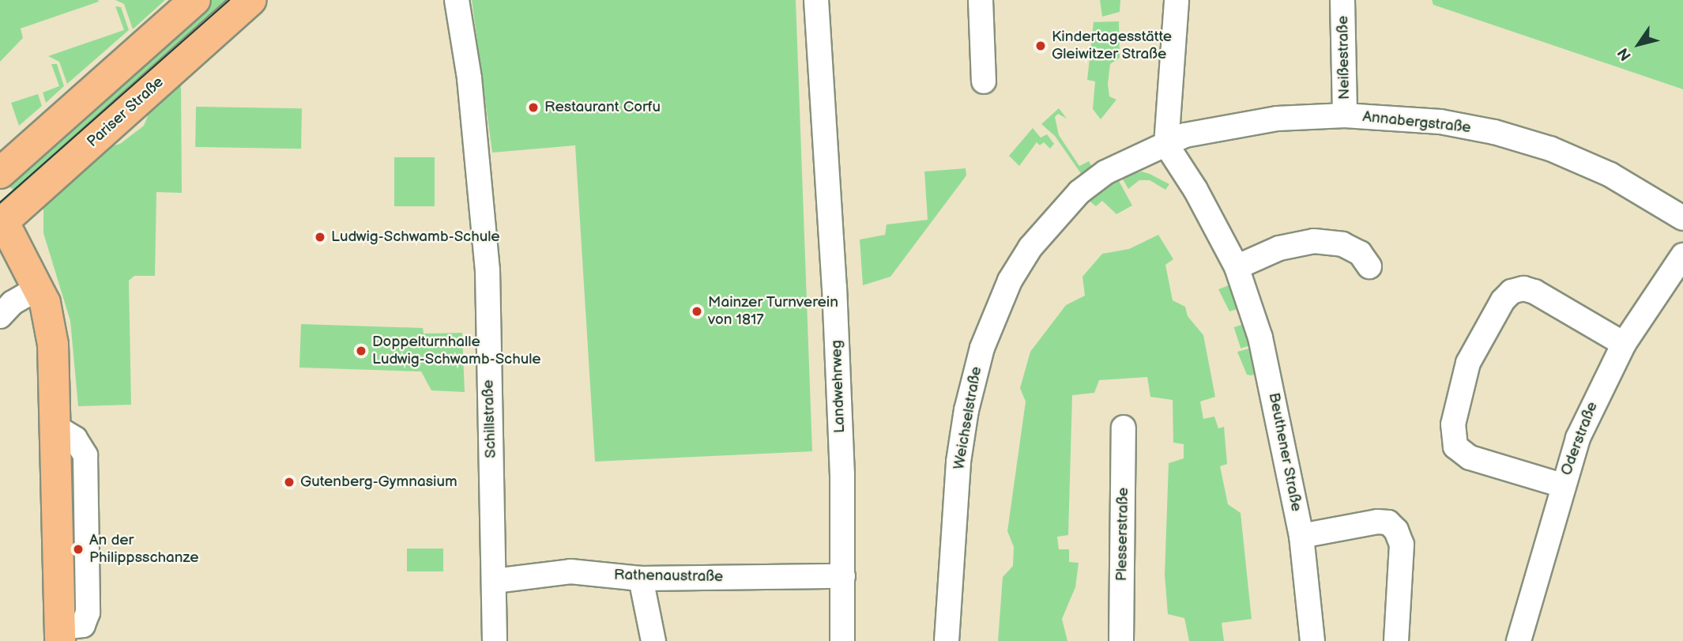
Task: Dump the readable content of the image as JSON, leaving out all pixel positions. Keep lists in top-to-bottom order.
{
  "streets": {
    "main road": ["Pariser Straße"],
    "street": [
      "Neißestraße",
      "Annabergstraße",
      "Landwehrweg",
      "Weichselstraße",
      "Schillstraße",
      "Oderstraße",
      "Beuthener Straße",
      "Plesserstraße",
      "Rathenaustraße"
    ]
  },
  "crossings": [
    ["Neißestraße", "Annabergstraße"],
    ["Annabergstraße", "Weichselstraße"],
    ["Annabergstraße", "Beuthener Straße"],
    ["Landwehrweg", "Rathenaustraße"],
    ["Weichselstraße", "Beuthener Straße"],
    ["Schillstraße", "Rathenaustraße"]
  ],
  "places": [
    "Kindertagesstätte Gleiwitzer Straße",
    "Restaurant Corfu",
    "Ludwig-Schwamb-Schule",
    "Mainzer Turnverein von 1817",
    "Doppelturnhalle Ludwig-Schwamb-Schule",
    "Gutenberg-Gymnasium",
    "An der Philippsschanze"
  ],
  "north": "bottom left"
}
